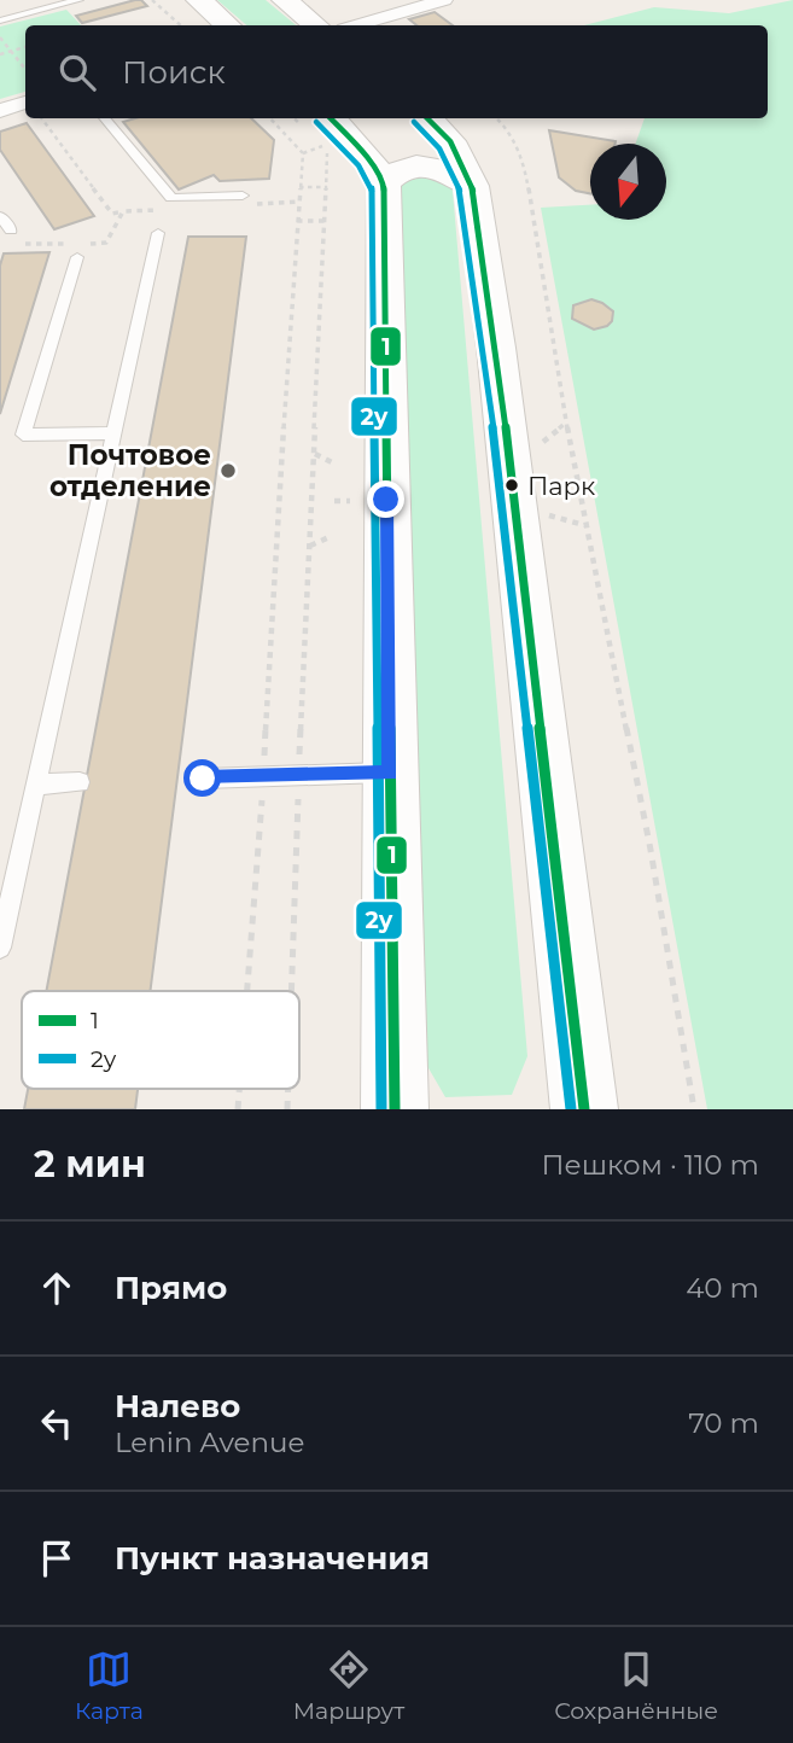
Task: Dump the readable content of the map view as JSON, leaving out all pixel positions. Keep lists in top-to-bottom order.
{
  "places": ["Почтовое отделение", "Парк"],
  "lines": ["transit line 1", "transit line 2у"],
  "legend": ["1", "2у"],
  "north": "bottom",
  "page": {
    "search": "Поиск",
    "heading": ["2 мин", "Пешком · 110 m"],
    "list": [
      ["Прямо", "40 m"],
      ["Налево", "Lenin Avenue", "70 m"],
      "Пункт назначения"
    ],
    "nav": ["Карта", "Маршрут", "Сохранённые"]
  }
}
